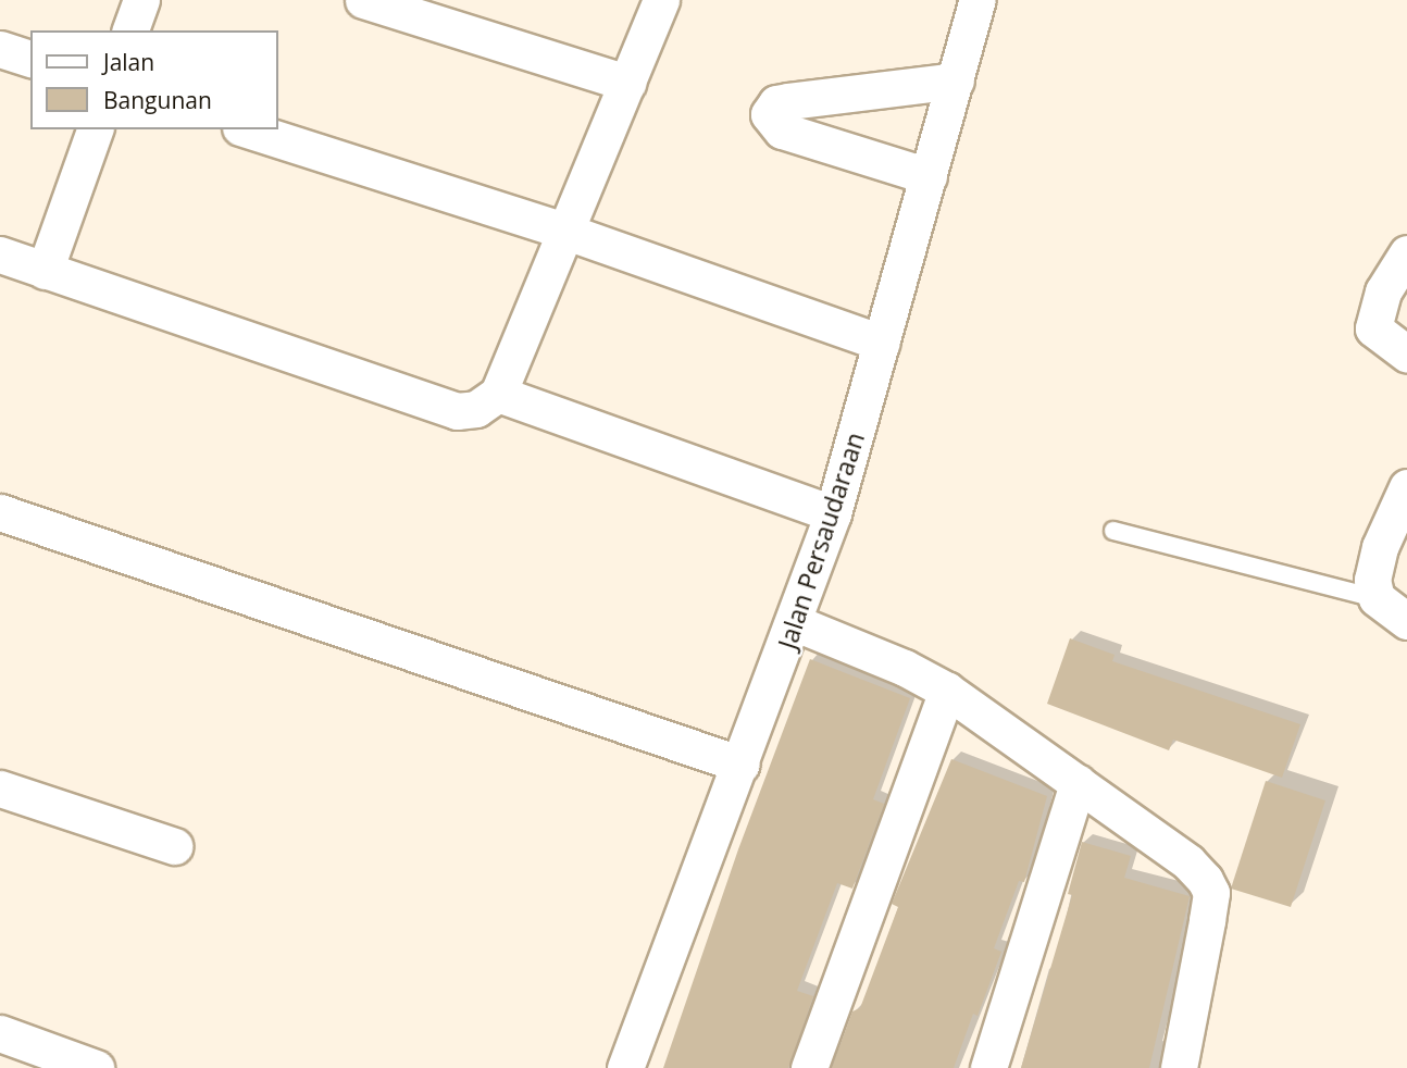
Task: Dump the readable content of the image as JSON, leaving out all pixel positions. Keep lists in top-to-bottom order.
{
  "streets": {
    "street": ["Jalan Persaudaraan"]
  },
  "legend": ["Jalan", "Bangunan"]
}
